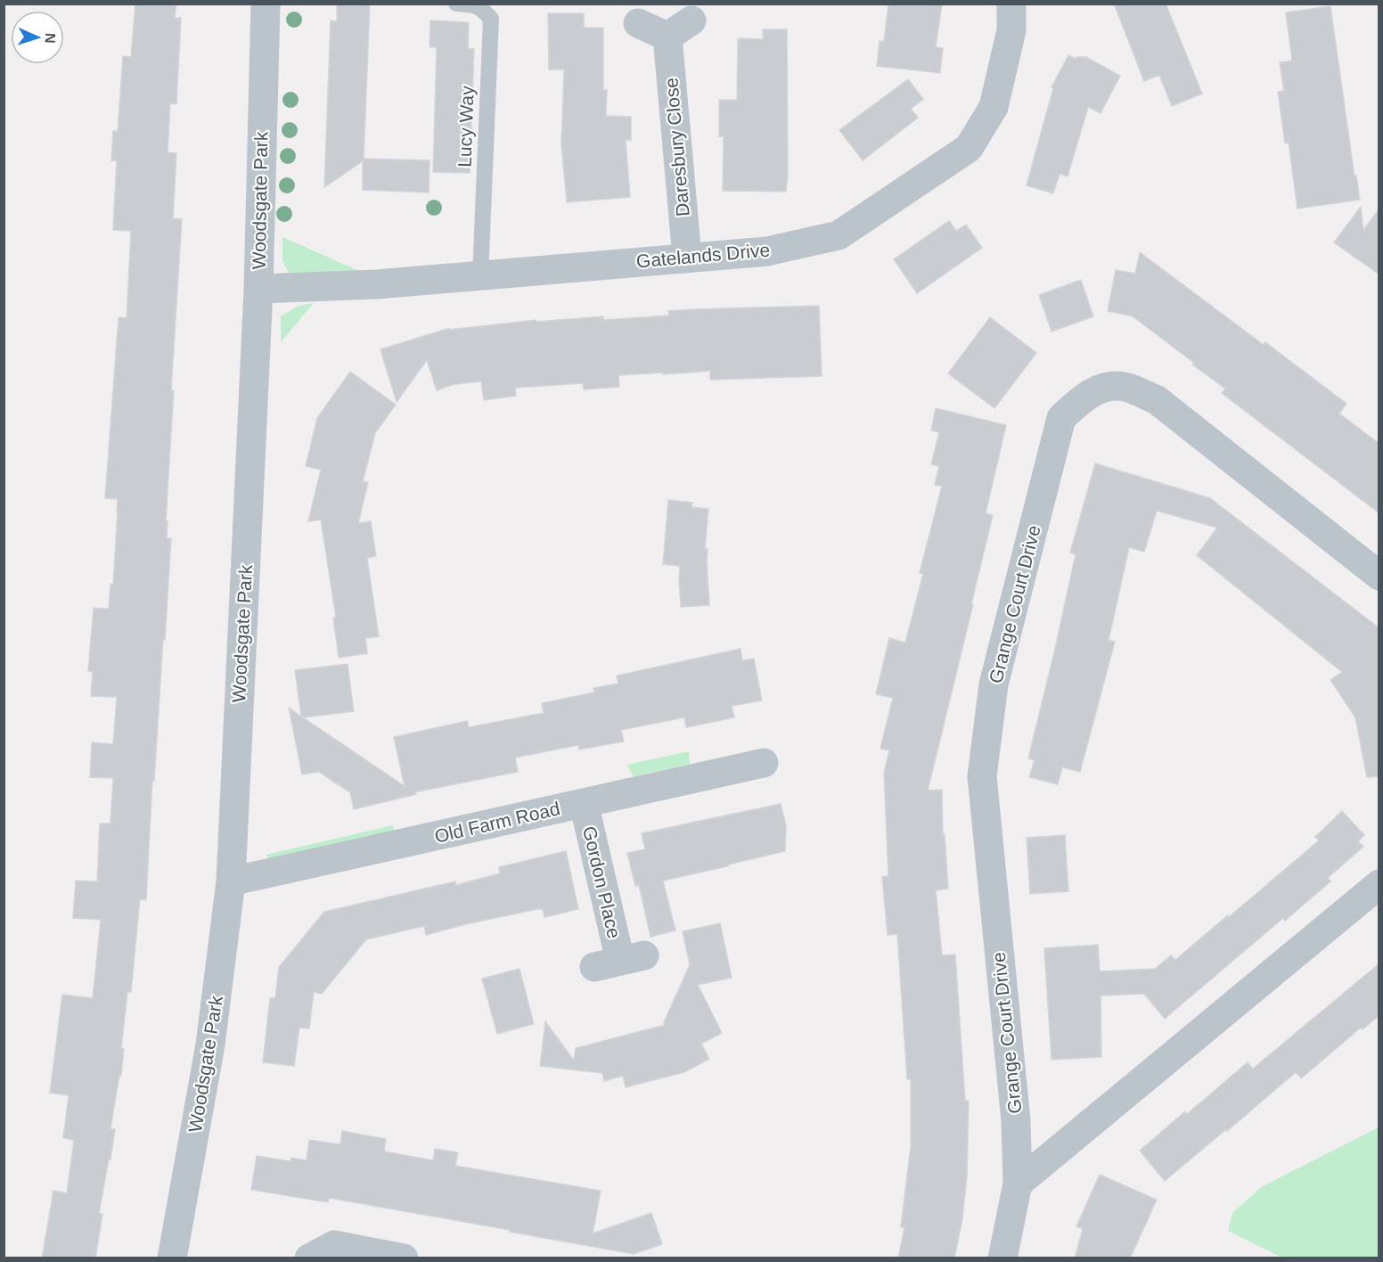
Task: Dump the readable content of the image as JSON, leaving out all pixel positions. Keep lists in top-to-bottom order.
{
  "streets": {
    "street": [
      "Daresbury Close",
      "Woodsgate Park",
      "Gatelands Drive",
      "Grange Court Drive",
      "Old Farm Road",
      "Gordon Place"
    ],
    "lane": ["Lucy Way"]
  },
  "crossings": [
    ["Lucy Way", "Gatelands Drive"],
    ["Daresbury Close", "Gatelands Drive"],
    ["Woodsgate Park", "Gatelands Drive"],
    ["Woodsgate Park", "Old Farm Road"],
    ["Old Farm Road", "Gordon Place"]
  ],
  "north": "right"
}
